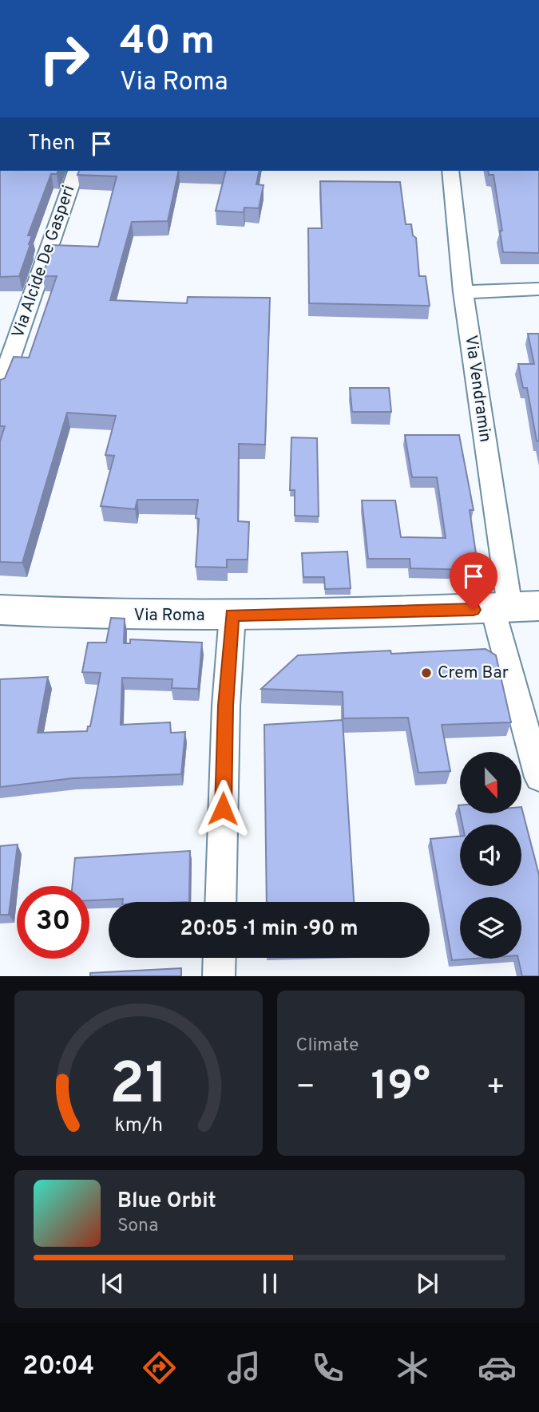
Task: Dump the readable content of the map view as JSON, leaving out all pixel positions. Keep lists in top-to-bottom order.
{
  "streets": {
    "main road": ["Via Roma"],
    "street": ["Via Alcide De Gasperi", "Via Vendramin"]
  },
  "crossings": [
    ["Via Vendramin", "Via Roma"]
  ],
  "places": ["Crem Bar"],
  "north": "bottom",
  "page": {
    "turn": ["40 m", "Via Roma"],
    "then": "Then",
    "limit": "30",
    "trip": "20:05 · 1 min · 90 m",
    "tile": "Climate",
    "heat": ["−", "19°", "+"],
    "song": ["Blue Orbit", "Sona"],
    "tabs": "20:04",
    "gauge": ["21", "km/h"]
  }
}
